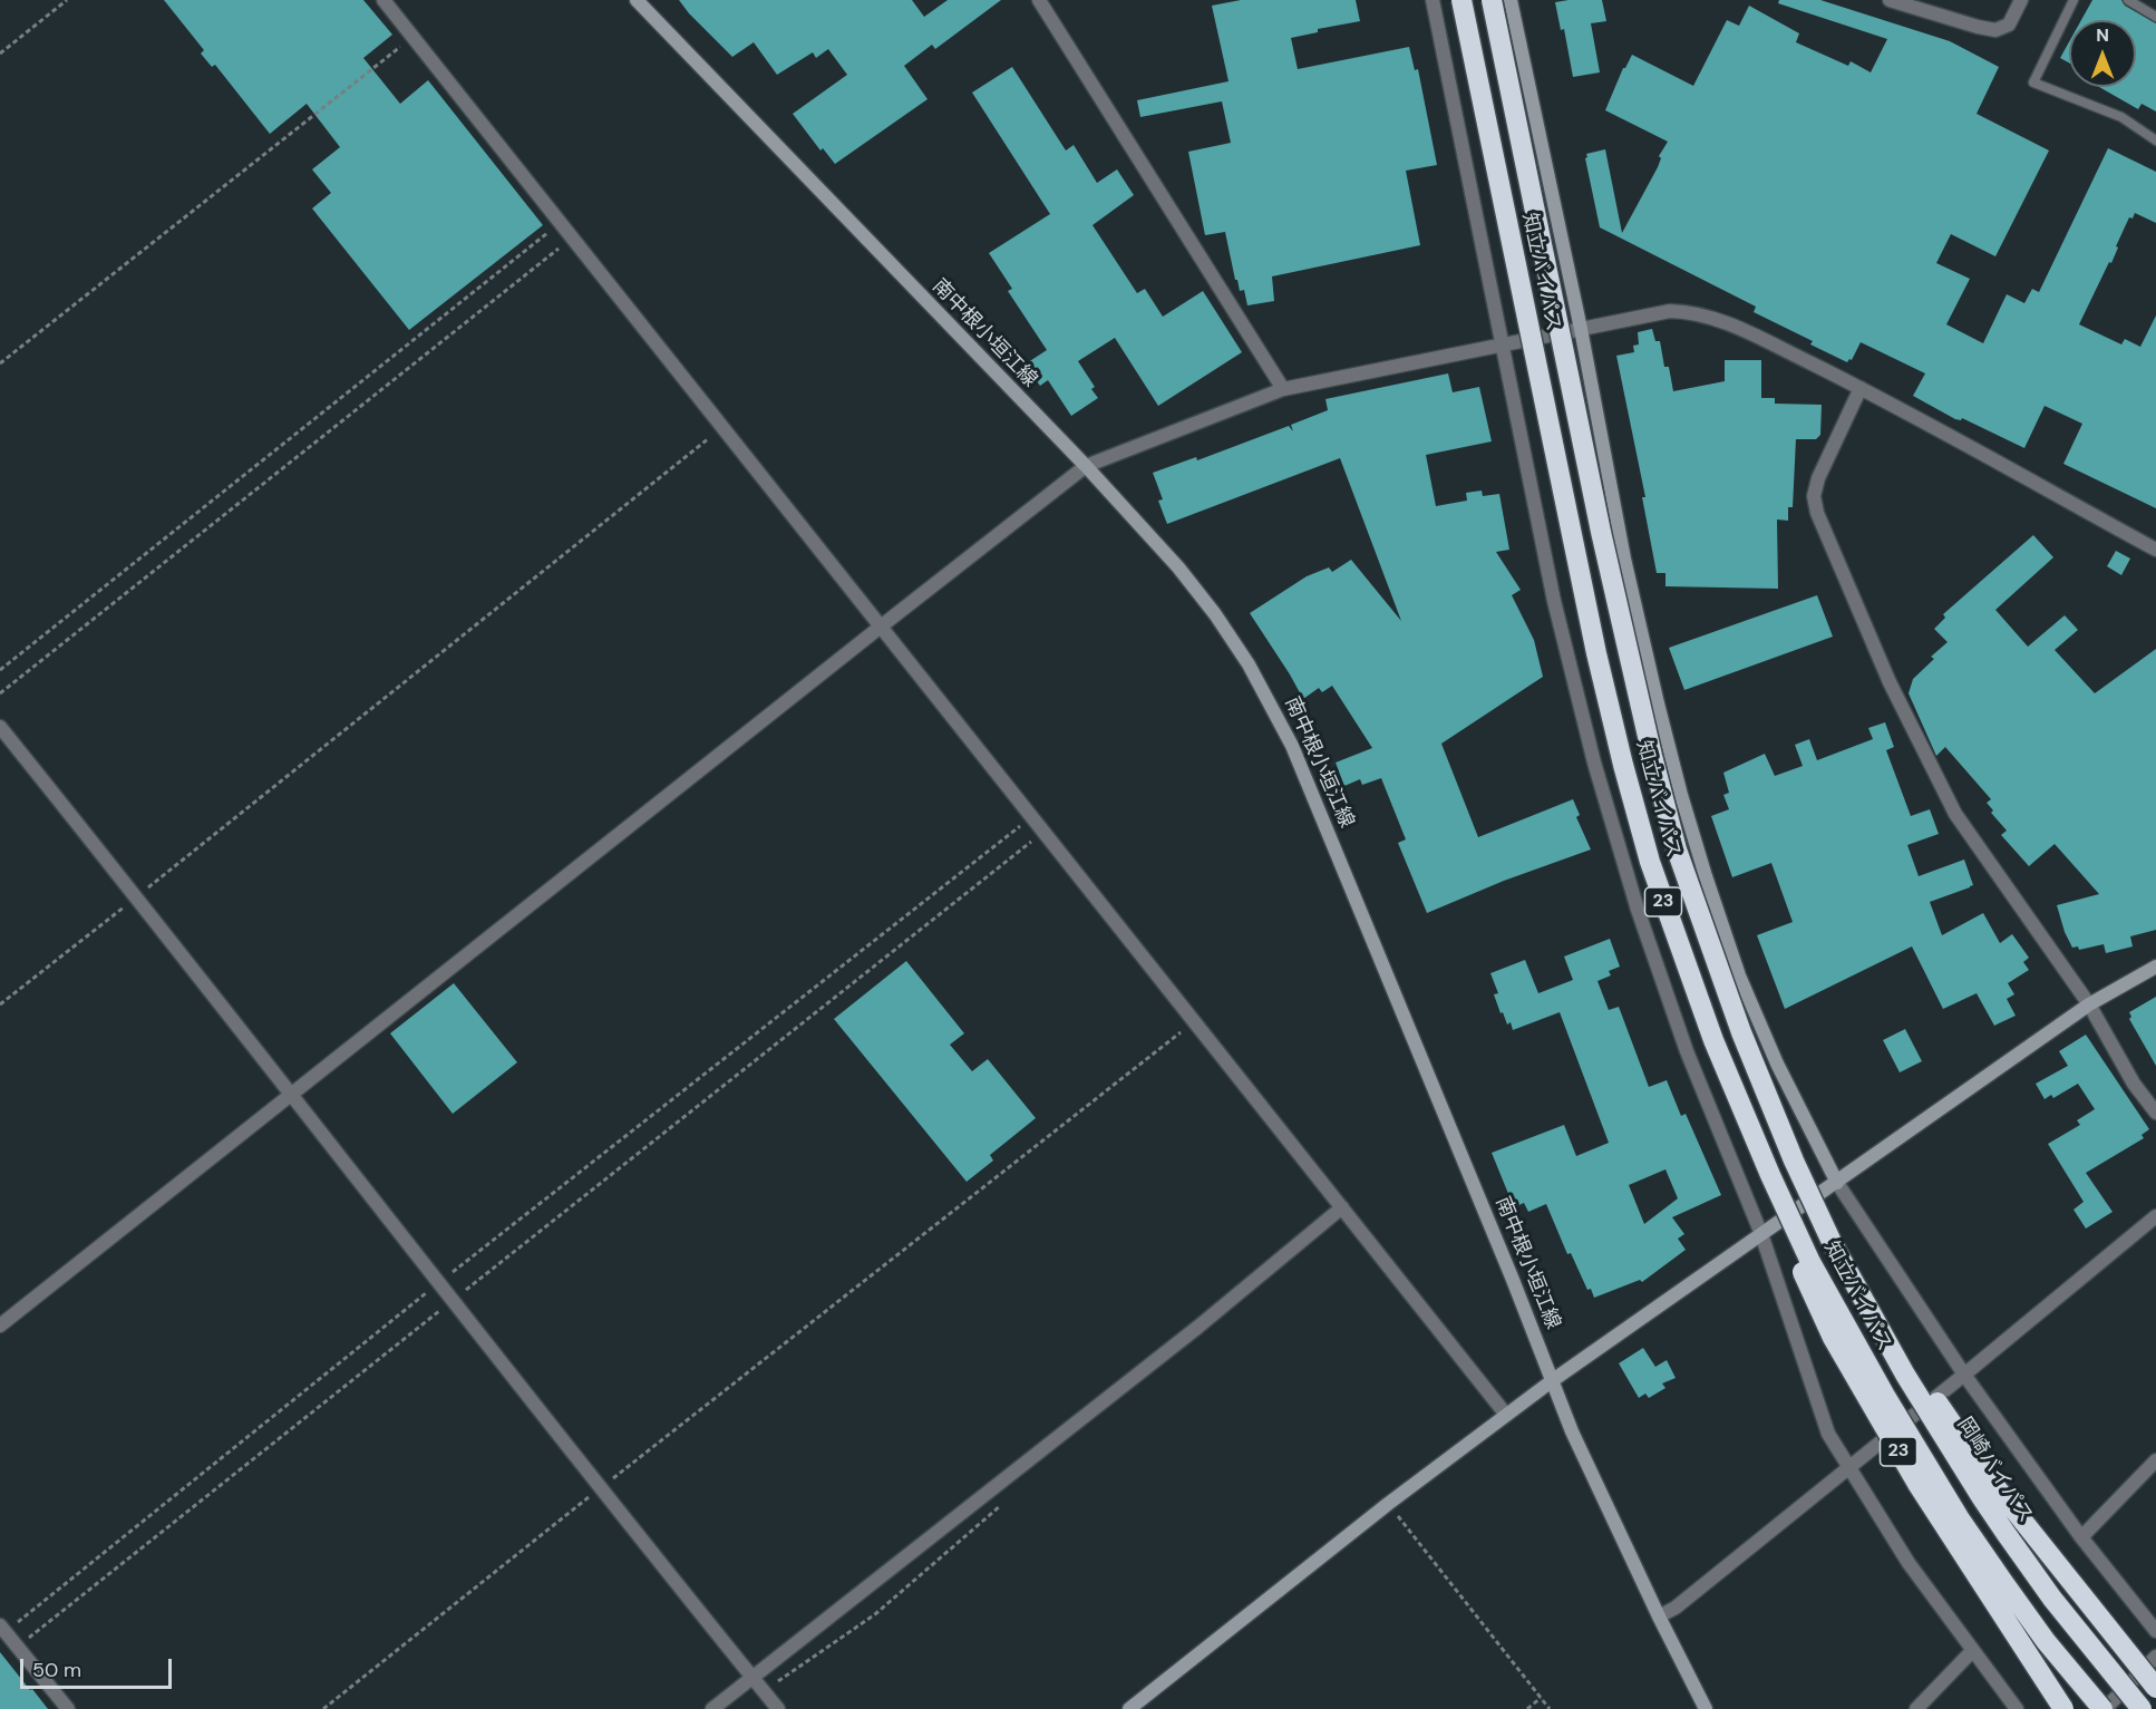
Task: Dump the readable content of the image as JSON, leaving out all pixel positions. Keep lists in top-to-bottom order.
{
  "streets": {
    "highway": ["知立バイパス", "23", "岡崎バイパス"],
    "street": ["南中根小垣江線"]
  },
  "crossings": [
    ["知立バイパス", "23"],
    ["知立バイパス", "岡崎バイパス"],
    ["23", "岡崎バイパス"]
  ],
  "scale_bar": "50 m",
  "north": "top"
}
